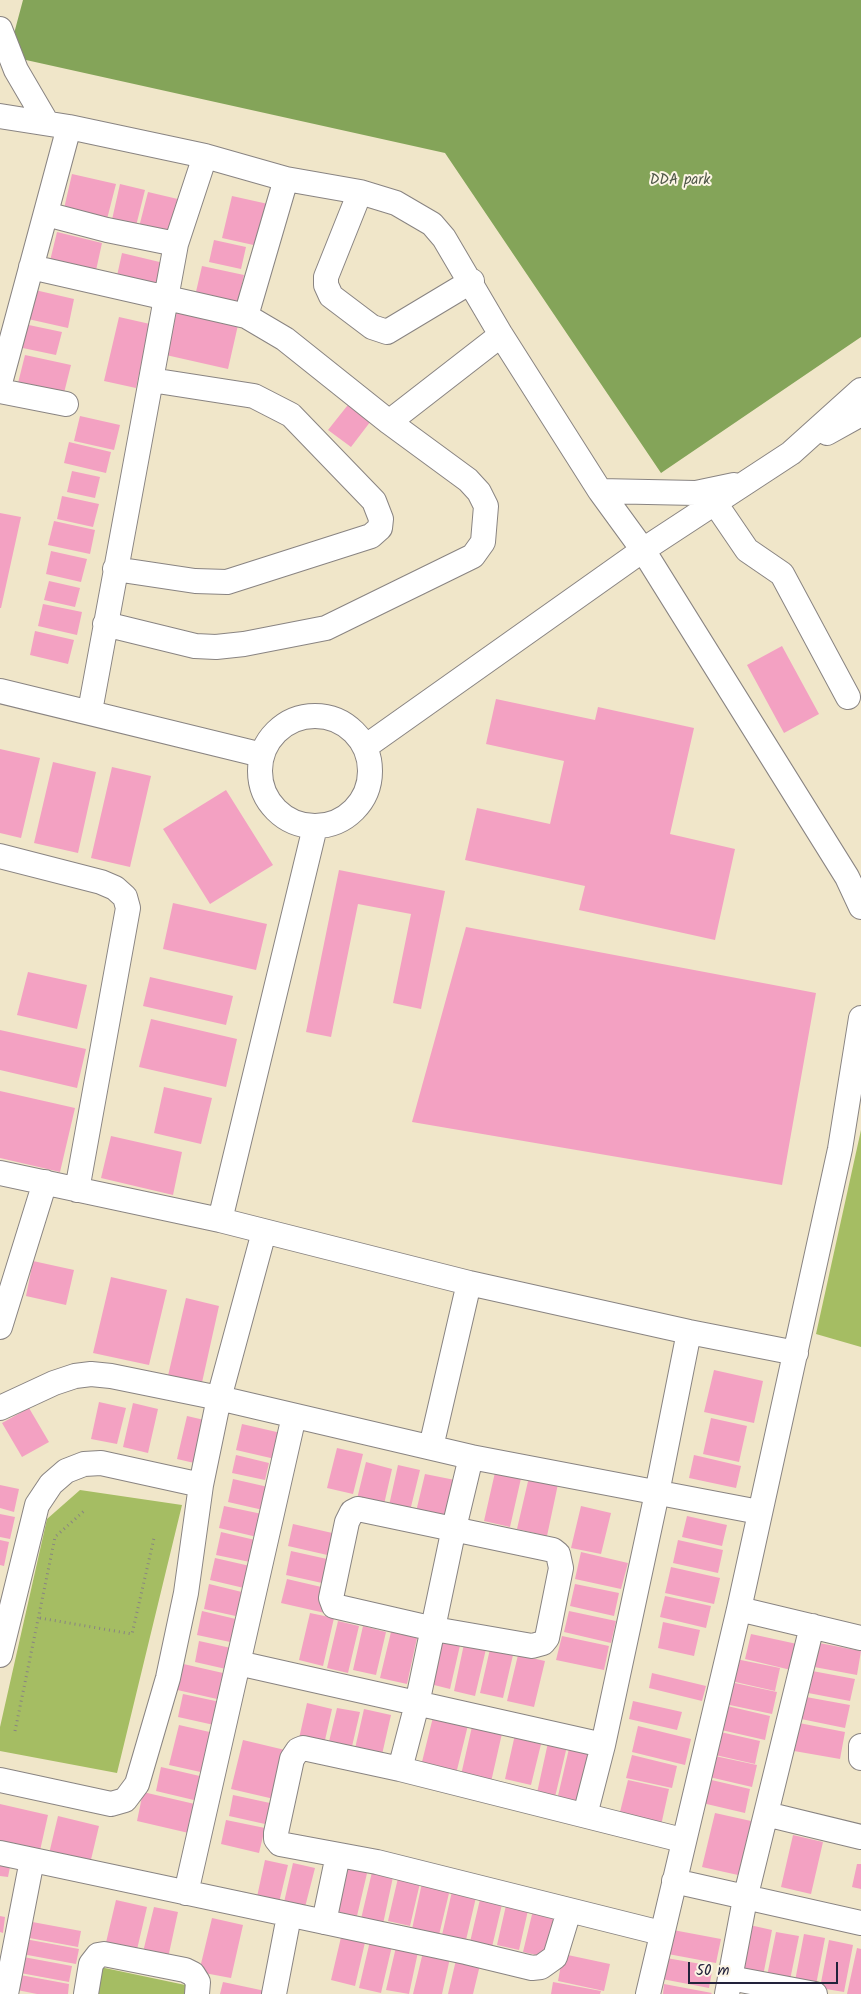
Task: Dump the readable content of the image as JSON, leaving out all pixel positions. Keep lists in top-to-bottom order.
{
  "parks": ["DDA park"],
  "scale_bar": "50 m"
}
